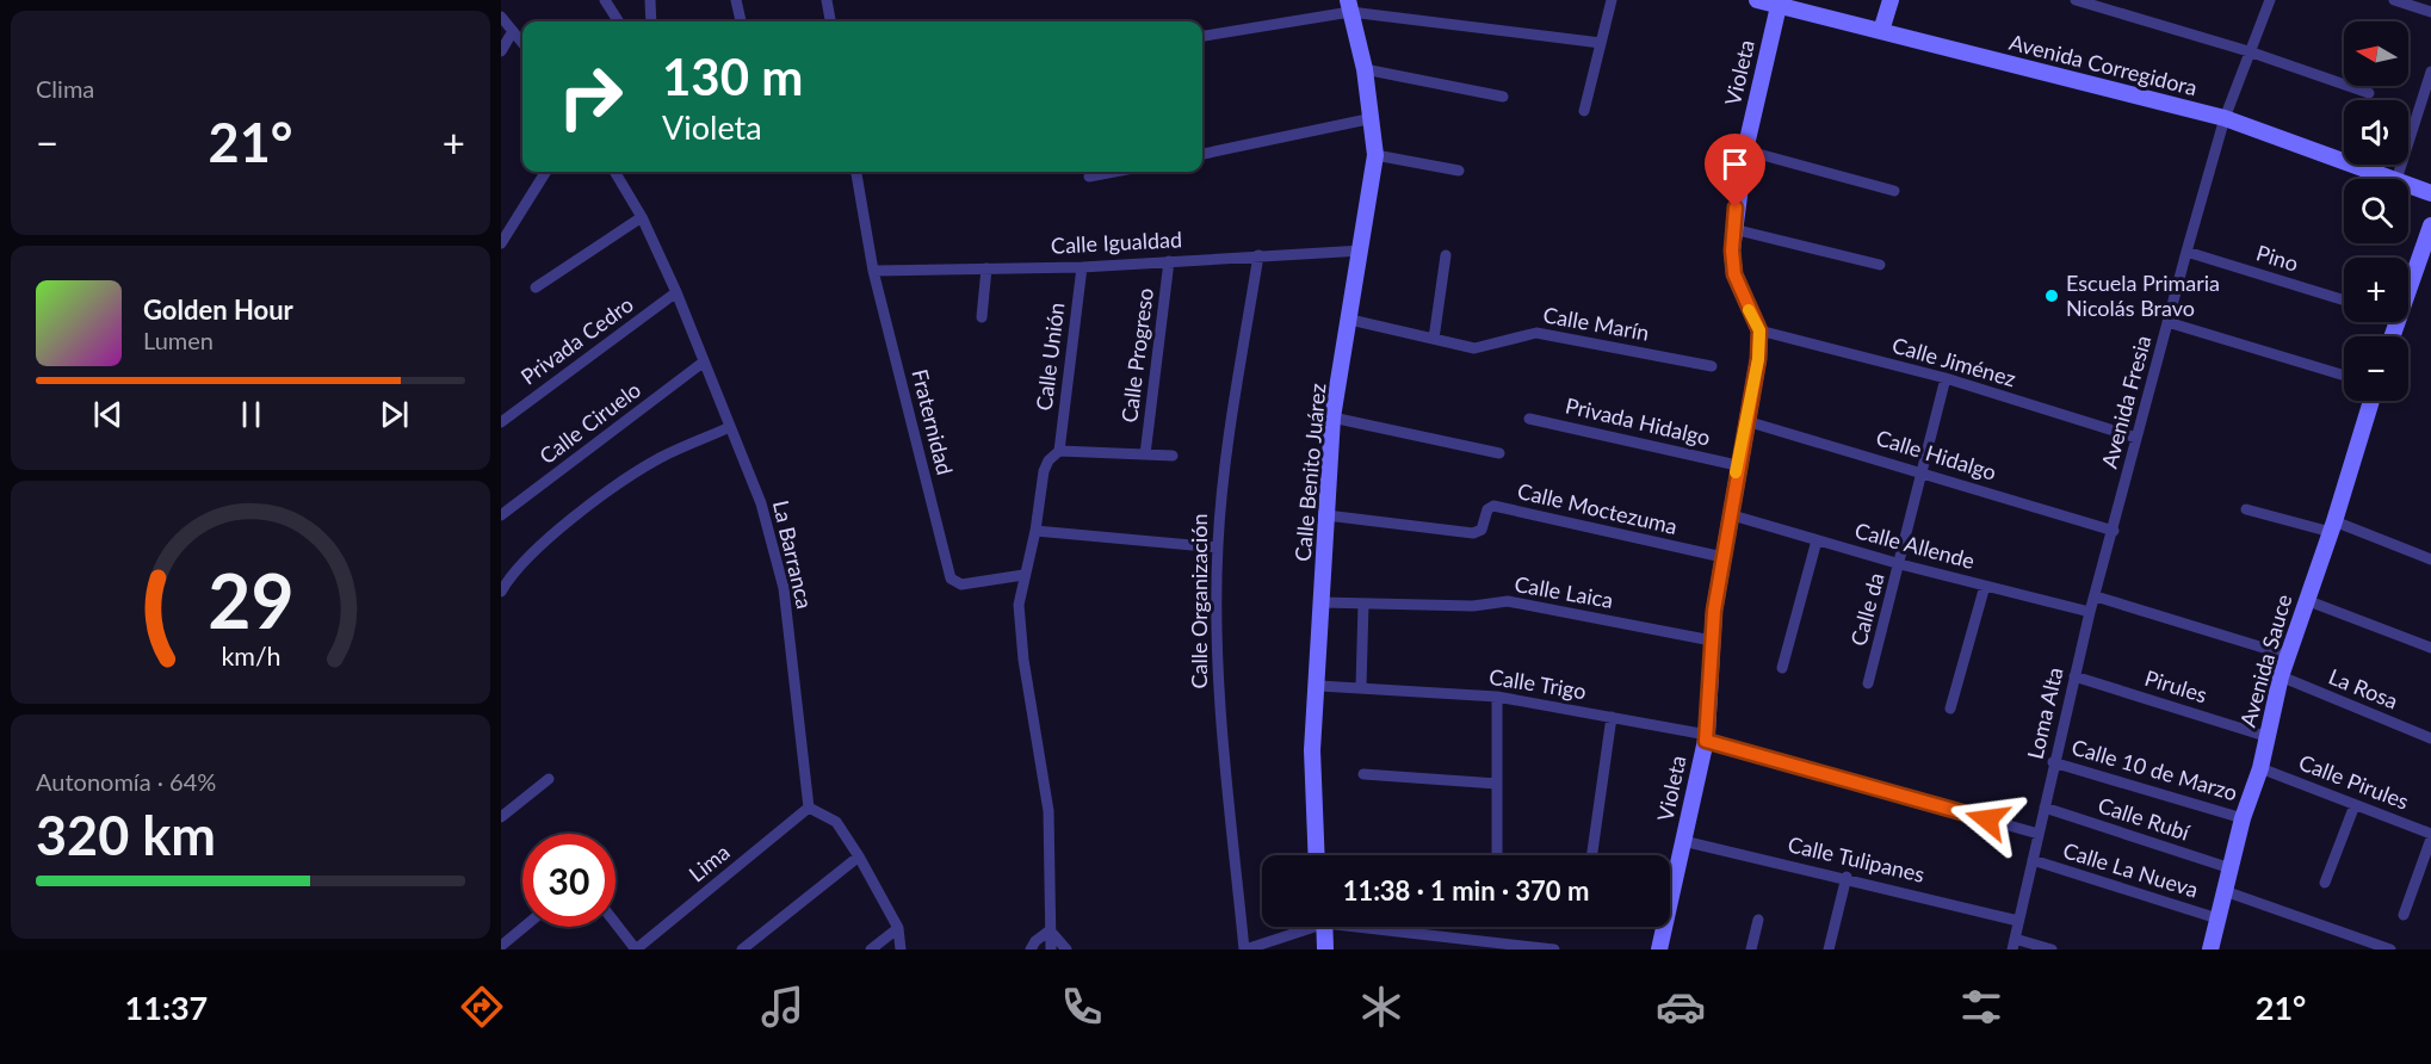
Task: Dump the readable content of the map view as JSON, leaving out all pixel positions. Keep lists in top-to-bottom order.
{
  "streets": {
    "street": [
      "Avenida Corregidora",
      "Violeta",
      "Calle Igualdad",
      "Pino",
      "Calle Marín",
      "Privada Cedro",
      "Calle Progreso",
      "Calle Unión",
      "Calle Jiménez",
      "Avenida Fresia",
      "Fraternidad",
      "Privada Hidalgo",
      "Calle Ciruelo",
      "Calle Hidalgo",
      "Calle Benito Juárez",
      "Calle Moctezuma",
      "Calle Allende",
      "La Barranca",
      "Calle Laica",
      "Calle Organización",
      "Calle da",
      "Avenida Sauce",
      "Calle Trigo",
      "Pirules",
      "La Rosa",
      "Loma Alta",
      "Calle 10 de Marzo",
      "Calle Pirules",
      "Calle Rubí",
      "Calle Tulipanes",
      "Lima",
      "Calle La Nueva"
    ]
  },
  "crossings": [
    ["Avenida Corregidora", "Violeta"],
    ["Avenida Corregidora", "Avenida Fresia"],
    ["Violeta", "Calle Jiménez"],
    ["Violeta", "Privada Hidalgo"],
    ["Violeta", "Calle Hidalgo"],
    ["Violeta", "Calle Moctezuma"],
    ["Violeta", "Calle Allende"],
    ["Violeta", "Calle Laica"],
    ["Violeta", "Calle Trigo"],
    ["Violeta", "Calle Tulipanes"],
    ["Calle Igualdad", "Calle Progreso"],
    ["Calle Igualdad", "Calle Unión"],
    ["Calle Igualdad", "Fraternidad"],
    ["Calle Igualdad", "Calle Benito Juárez"],
    ["Calle Igualdad", "Calle Organización"],
    ["Pino", "Avenida Fresia"],
    ["Calle Marín", "Calle Benito Juárez"],
    ["Privada Cedro", "La Barranca"],
    ["Calle Progreso", "Calle Unión"],
    ["Calle Jiménez", "Avenida Fresia"],
    ["Calle Jiménez", "Calle da"],
    ["Avenida Fresia", "Calle Hidalgo"],
    ["Avenida Fresia", "Loma Alta"],
    ["Calle Ciruelo", "La Barranca"],
    ["Calle Hidalgo", "Calle da"],
    ["Calle Hidalgo", "Loma Alta"],
    ["Calle Benito Juárez", "Calle Moctezuma"],
    ["Calle Benito Juárez", "Calle Laica"],
    ["Calle Benito Juárez", "Calle Trigo"],
    ["Calle Allende", "Calle da"],
    ["Calle Allende", "Loma Alta"],
    ["La Barranca", "Lima"],
    ["Avenida Sauce", "Pirules"],
    ["Avenida Sauce", "La Rosa"],
    ["Avenida Sauce", "Calle 10 de Marzo"],
    ["Avenida Sauce", "Calle Pirules"],
    ["Avenida Sauce", "Calle Rubí"],
    ["Avenida Sauce", "Calle La Nueva"],
    ["Pirules", "Loma Alta"],
    ["Loma Alta", "Calle 10 de Marzo"],
    ["Loma Alta", "Calle Rubí"],
    ["Loma Alta", "Calle Tulipanes"],
    ["Loma Alta", "Calle La Nueva"]
  ],
  "places": ["Escuela Primaria Nicolás Bravo"],
  "north": "left",
  "page": {
    "tile": [
      "Clima",
      ["Autonomía · 64%", "320 km"]
    ],
    "map_buttons": ["+", "−"],
    "turn": ["130 m", "Violeta"],
    "heat": ["−", "21°", "+"],
    "song": ["Golden Hour", "Lumen"],
    "limit": "30",
    "trip": "11:38 · 1 min · 370 m",
    "tabs": ["11:37", "21°"],
    "gauge": ["29", "km/h"]
  }
}
